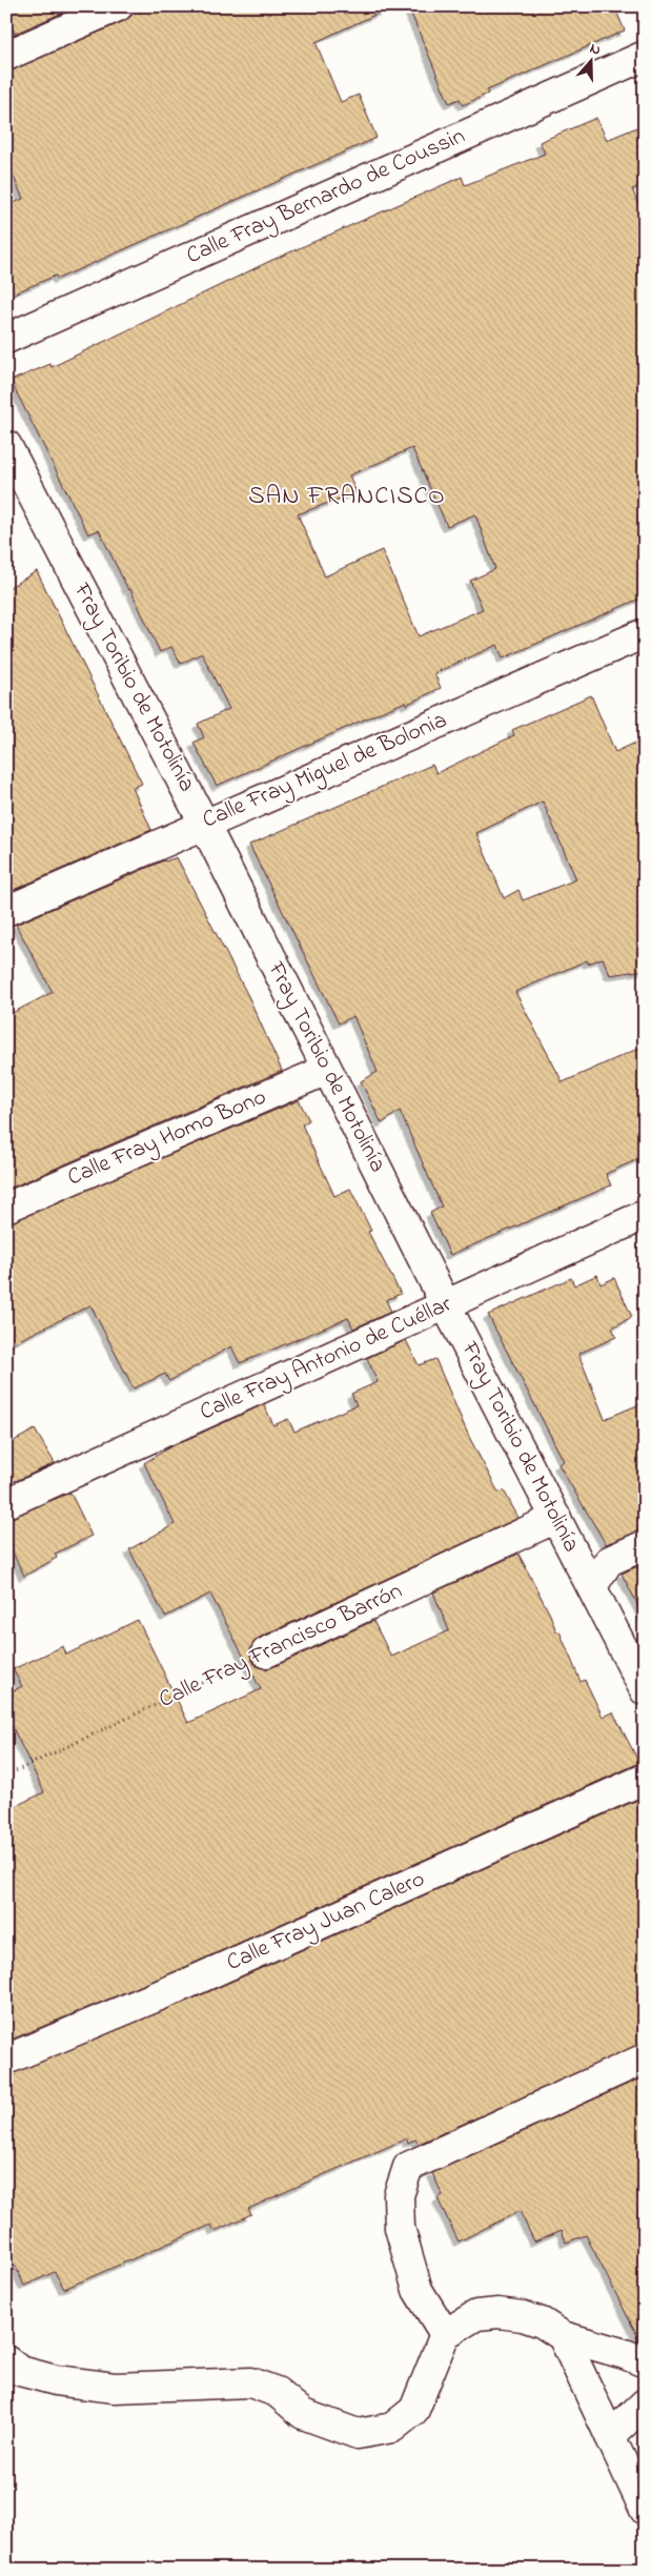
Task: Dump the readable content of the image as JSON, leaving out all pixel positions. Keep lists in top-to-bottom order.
{
  "streets": {
    "street": [
      "Calle Fray Bernardo de Coussin",
      "Fray Toribio de Motolinía",
      "Calle Fray Miguel de Bolonia",
      "Calle Fray Homo Bono",
      "Calle Fray Antonio de Cuéllar",
      "Calle Fray Francisco Barrón",
      "Calle Fray Juan Calero"
    ]
  },
  "crossings": [
    ["Fray Toribio de Motolinía", "Calle Fray Miguel de Bolonia"],
    ["Fray Toribio de Motolinía", "Calle Fray Homo Bono"],
    ["Fray Toribio de Motolinía", "Calle Fray Antonio de Cuéllar"],
    ["Fray Toribio de Motolinía", "Calle Fray Francisco Barrón"]
  ],
  "districts": ["SAN FRANCISCO"],
  "north": "top"
}
